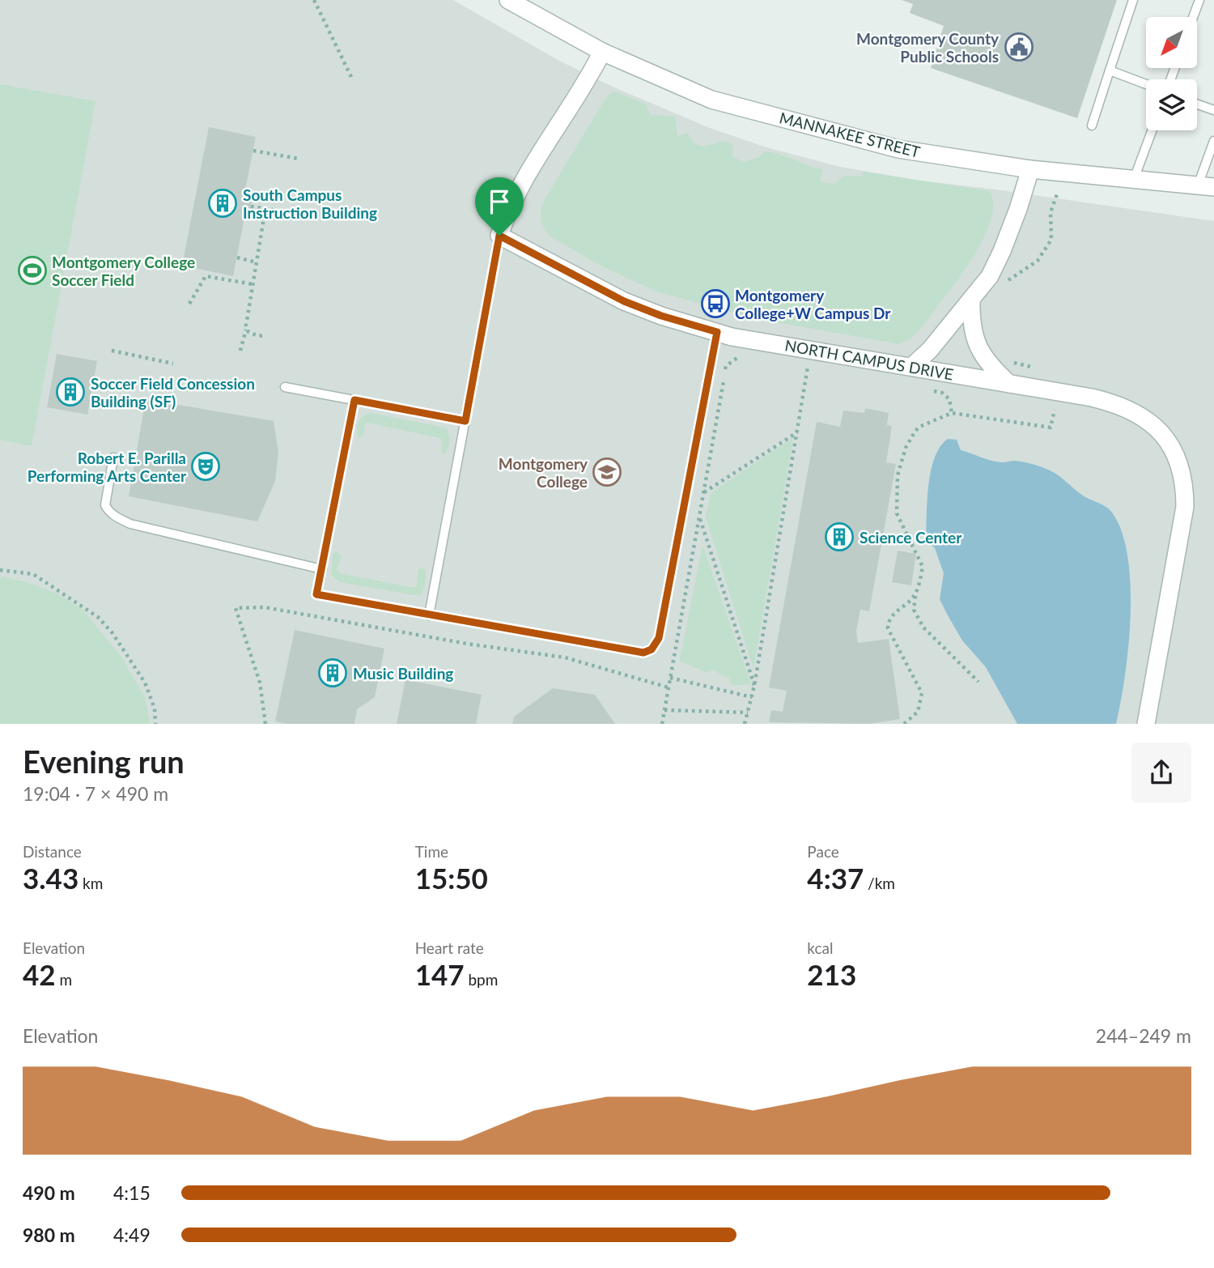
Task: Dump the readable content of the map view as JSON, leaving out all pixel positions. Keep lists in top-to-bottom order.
{
  "streets": {
    "street": ["MANNAKEE STREET", "NORTH CAMPUS DRIVE"]
  },
  "places": {
    "public building": ["Montgomery County Public Schools"],
    "building": [
      "South Campus Instruction Building",
      "Soccer Field Concession Building (SF)",
      "Science Center",
      "Music Building"
    ],
    "sports": ["Montgomery College Soccer Field"],
    "bus stop": ["Montgomery College+W Campus Dr"],
    "theatre": ["Robert E. Parilla Performing Arts Center"],
    "school or university": ["Montgomery College"]
  },
  "north": "bottom left",
  "page": {
    "heading": ["Evening run", "19:04 · 7 × 490 m"],
    "stats": [
      ["Distance", "3.43 km"],
      ["Time", "15:50"],
      ["Pace", "4:37 /km"],
      ["Elevation", "42 m"],
      ["Heart rate", "147 bpm"],
      ["kcal", "213"]
    ],
    "chart": ["Elevation", "244–249 m"],
    "list": [
      {
        "name": "490 m",
        "note": "4:15"
      },
      {
        "name": "980 m",
        "note": "4:49"
      }
    ]
  }
}
